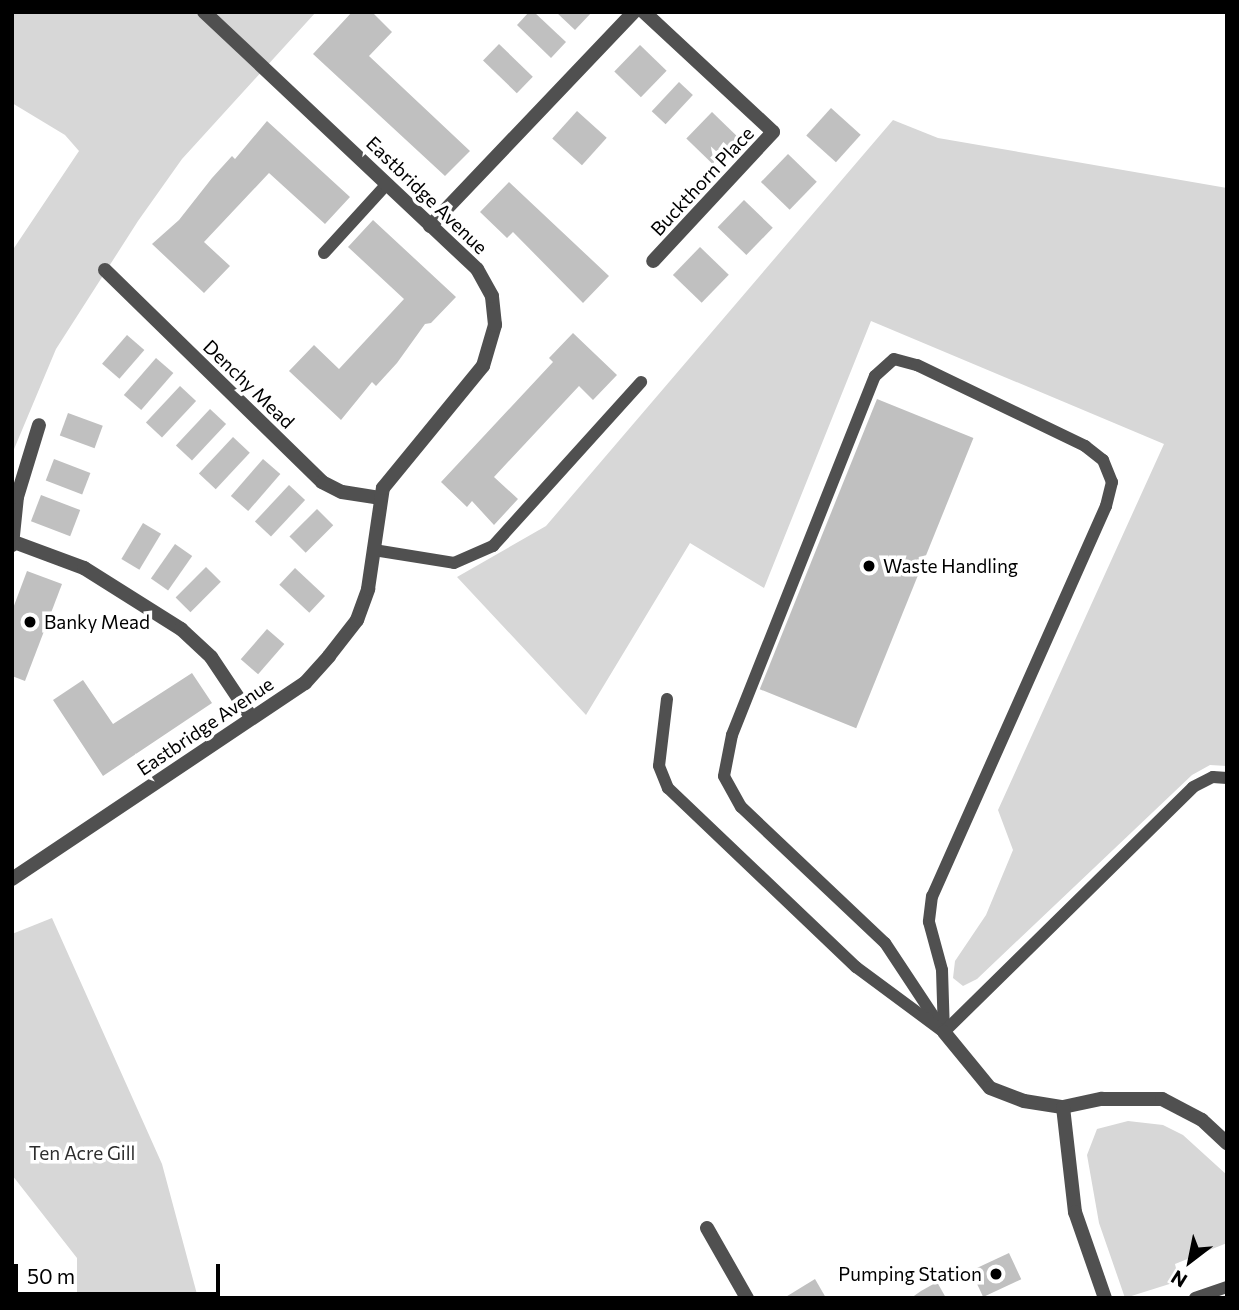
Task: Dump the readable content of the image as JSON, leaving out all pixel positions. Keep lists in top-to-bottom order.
{
  "streets": {
    "street": ["Buckthorn Place", "Eastbridge Avenue", "Denchy Mead"]
  },
  "crossings": [
    ["Eastbridge Avenue", "Denchy Mead"]
  ],
  "parks": ["Ten Acre Gill"],
  "places": ["Waste Handling", "Banky Mead", "Pumping Station"],
  "scale_bar": "50 m",
  "north": "bottom left"
}
